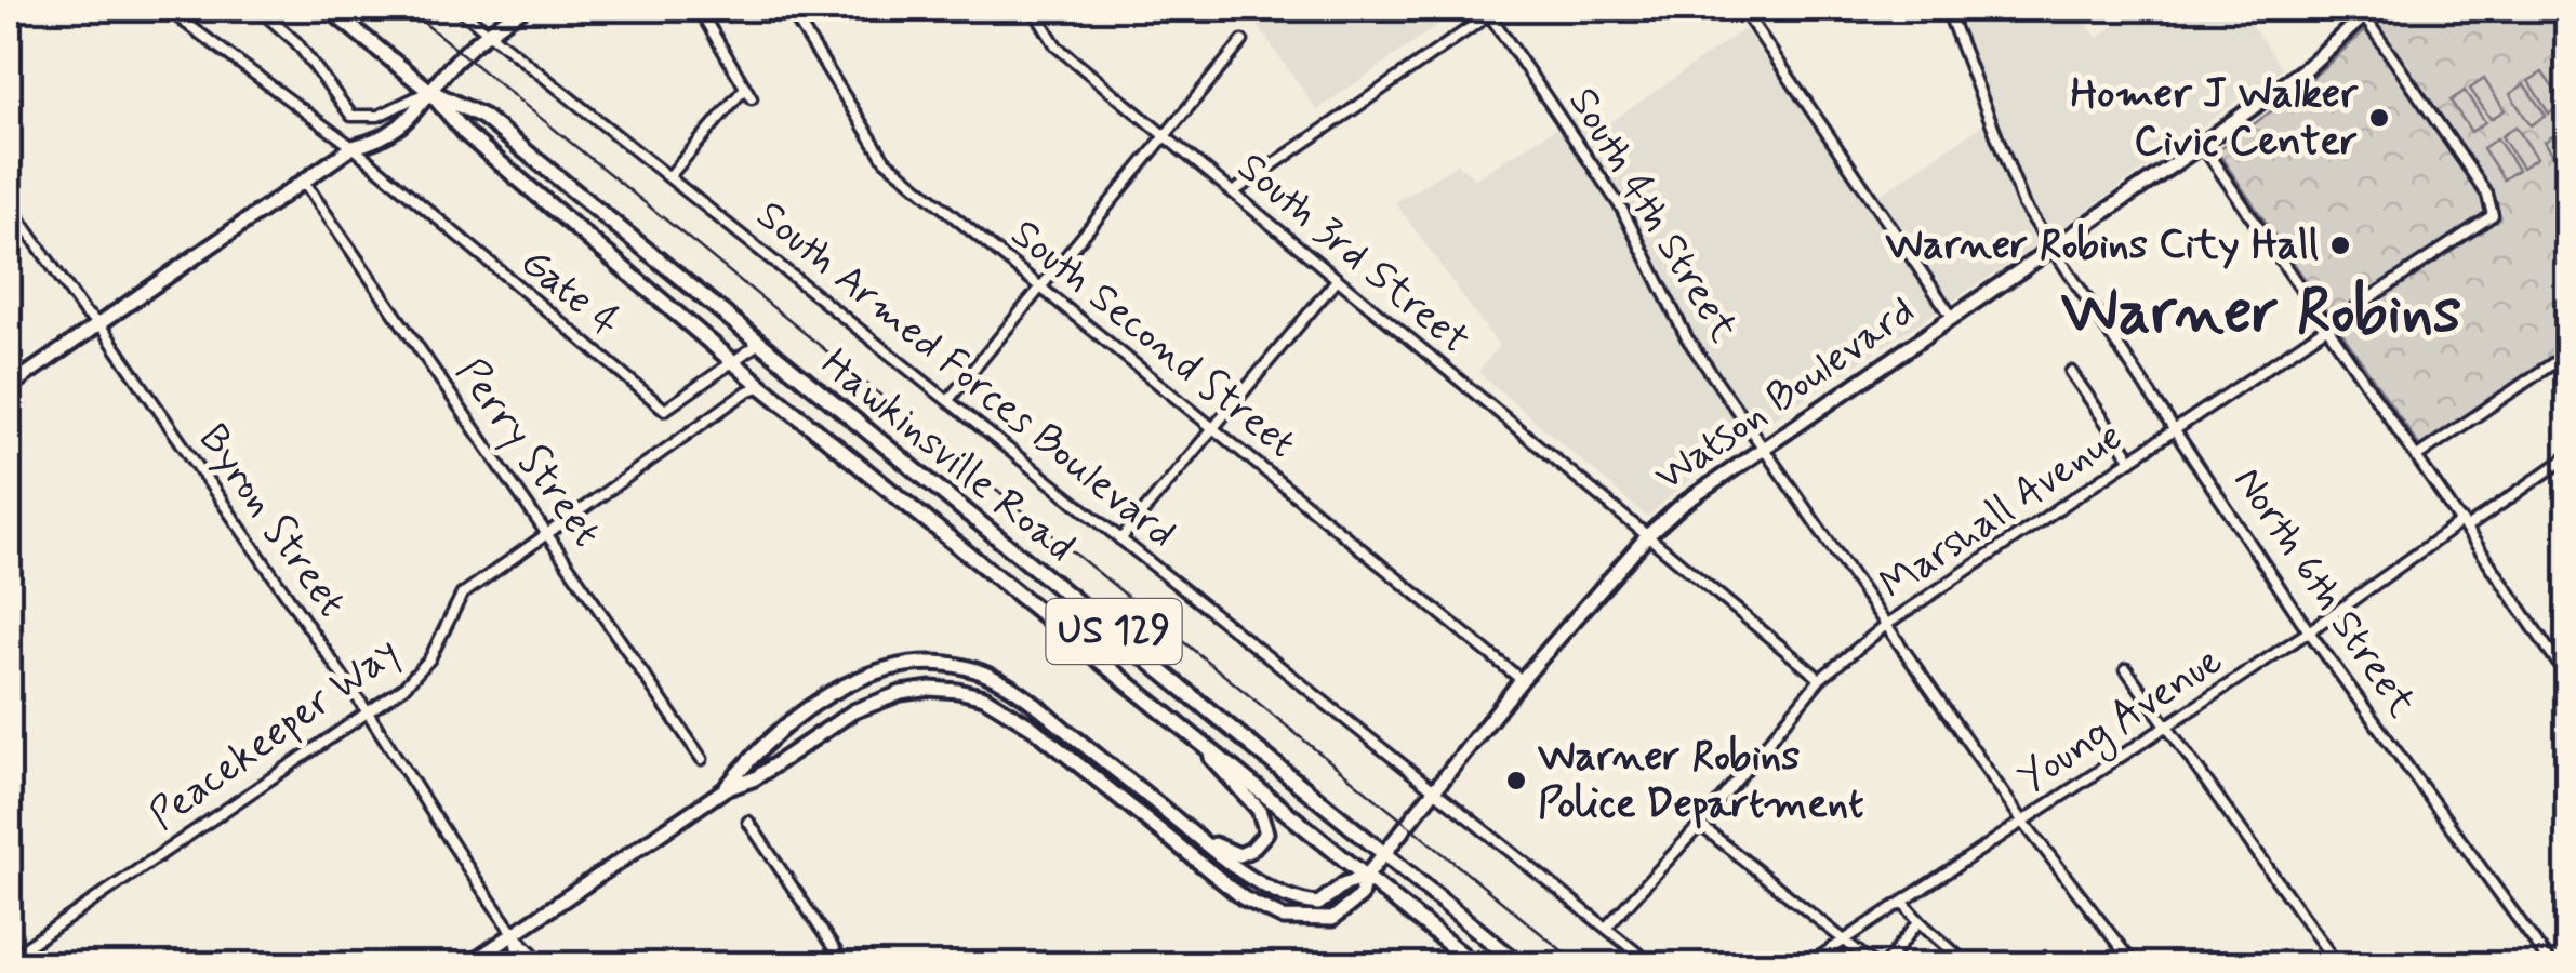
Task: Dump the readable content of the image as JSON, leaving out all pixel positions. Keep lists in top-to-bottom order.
{
  "streets": {
    "main road": ["Hawkinsville Road", "US 129"],
    "street": [
      "South 4th Street",
      "South 3rd Street",
      "Gate 4",
      "South Second Street",
      "South Armed Forces Boulevard",
      "Watson Boulevard",
      "Perry Street",
      "Marshall Avenue",
      "Byron Street",
      "North 6th Street",
      "Young Avenue",
      "Peacekeeper Way"
    ]
  },
  "crossings": [
    ["South 4th Street", "Watson Boulevard"],
    ["South 4th Street", "Marshall Avenue"],
    ["South 4th Street", "Young Avenue"],
    ["South 3rd Street", "Watson Boulevard"],
    ["South 3rd Street", "Marshall Avenue"],
    ["Gate 4", "Hawkinsville Road"],
    ["South Second Street", "Watson Boulevard"],
    ["South Armed Forces Boulevard", "Watson Boulevard"],
    ["South Armed Forces Boulevard", "Marshall Avenue"],
    ["Watson Boulevard", "Hawkinsville Road"],
    ["Watson Boulevard", "Marshall Avenue"],
    ["Watson Boulevard", "Byron Street"],
    ["Watson Boulevard", "North 6th Street"],
    ["Perry Street", "Peacekeeper Way"],
    ["Hawkinsville Road", "Peacekeeper Way"],
    ["Marshall Avenue", "North 6th Street"],
    ["Byron Street", "Peacekeeper Way"],
    ["North 6th Street", "Young Avenue"]
  ],
  "districts": ["Warner Robins"],
  "places": ["Homer J Walker Civic Center", "Warner Robins City Hall", "Warner Robins Police Department"]
}
